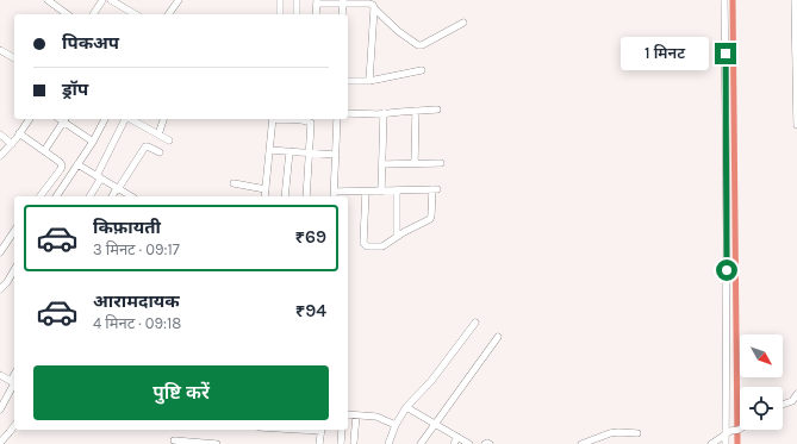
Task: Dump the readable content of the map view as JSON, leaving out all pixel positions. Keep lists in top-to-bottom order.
{
  "north": "bottom right",
  "page": {
    "banner": ["पिकअप", "ड्रॉप"],
    "bubble": "1 मिनट",
    "list": [
      {
        "name": "किफ़ायती",
        "note": "3 मिनट · 09:17",
        "value": "₹69"
      },
      {
        "name": "आरामदायक",
        "note": "4 मिनट · 09:18",
        "value": "₹94"
      }
    ],
    "buttons": "पुष्टि करें"
  }
}
